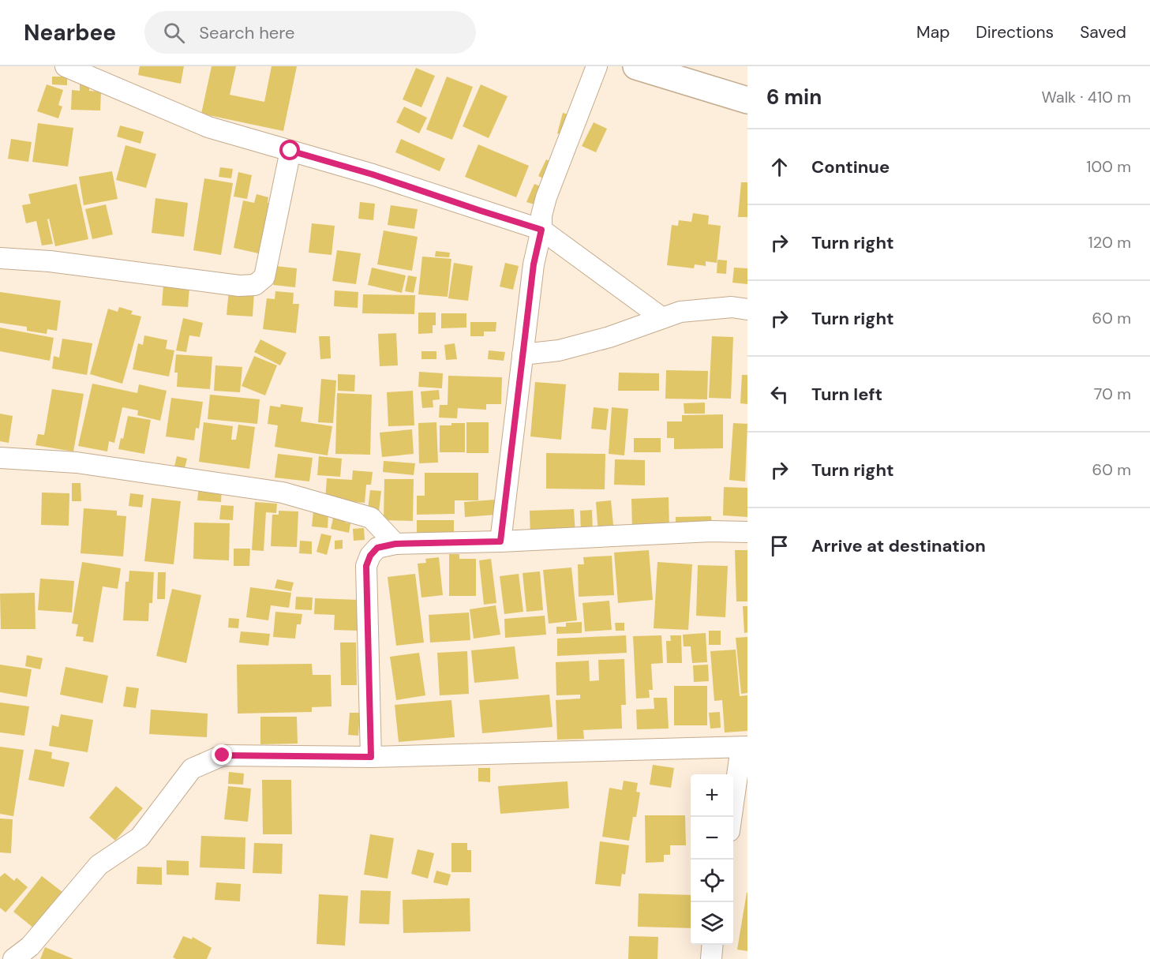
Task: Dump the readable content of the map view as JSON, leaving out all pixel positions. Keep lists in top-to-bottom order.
{
  "page": {
    "header": "Nearbee",
    "search": "Search here",
    "nav": ["Map", "Directions", "Saved"],
    "heading": ["6 min", "Walk · 410 m"],
    "list": [
      ["Continue", "100 m"],
      ["Turn right", "120 m"],
      ["Turn right", "60 m"],
      ["Turn left", "70 m"],
      ["Turn right", "60 m"],
      "Arrive at destination"
    ],
    "map_buttons": ["+", "−"]
  }
}
